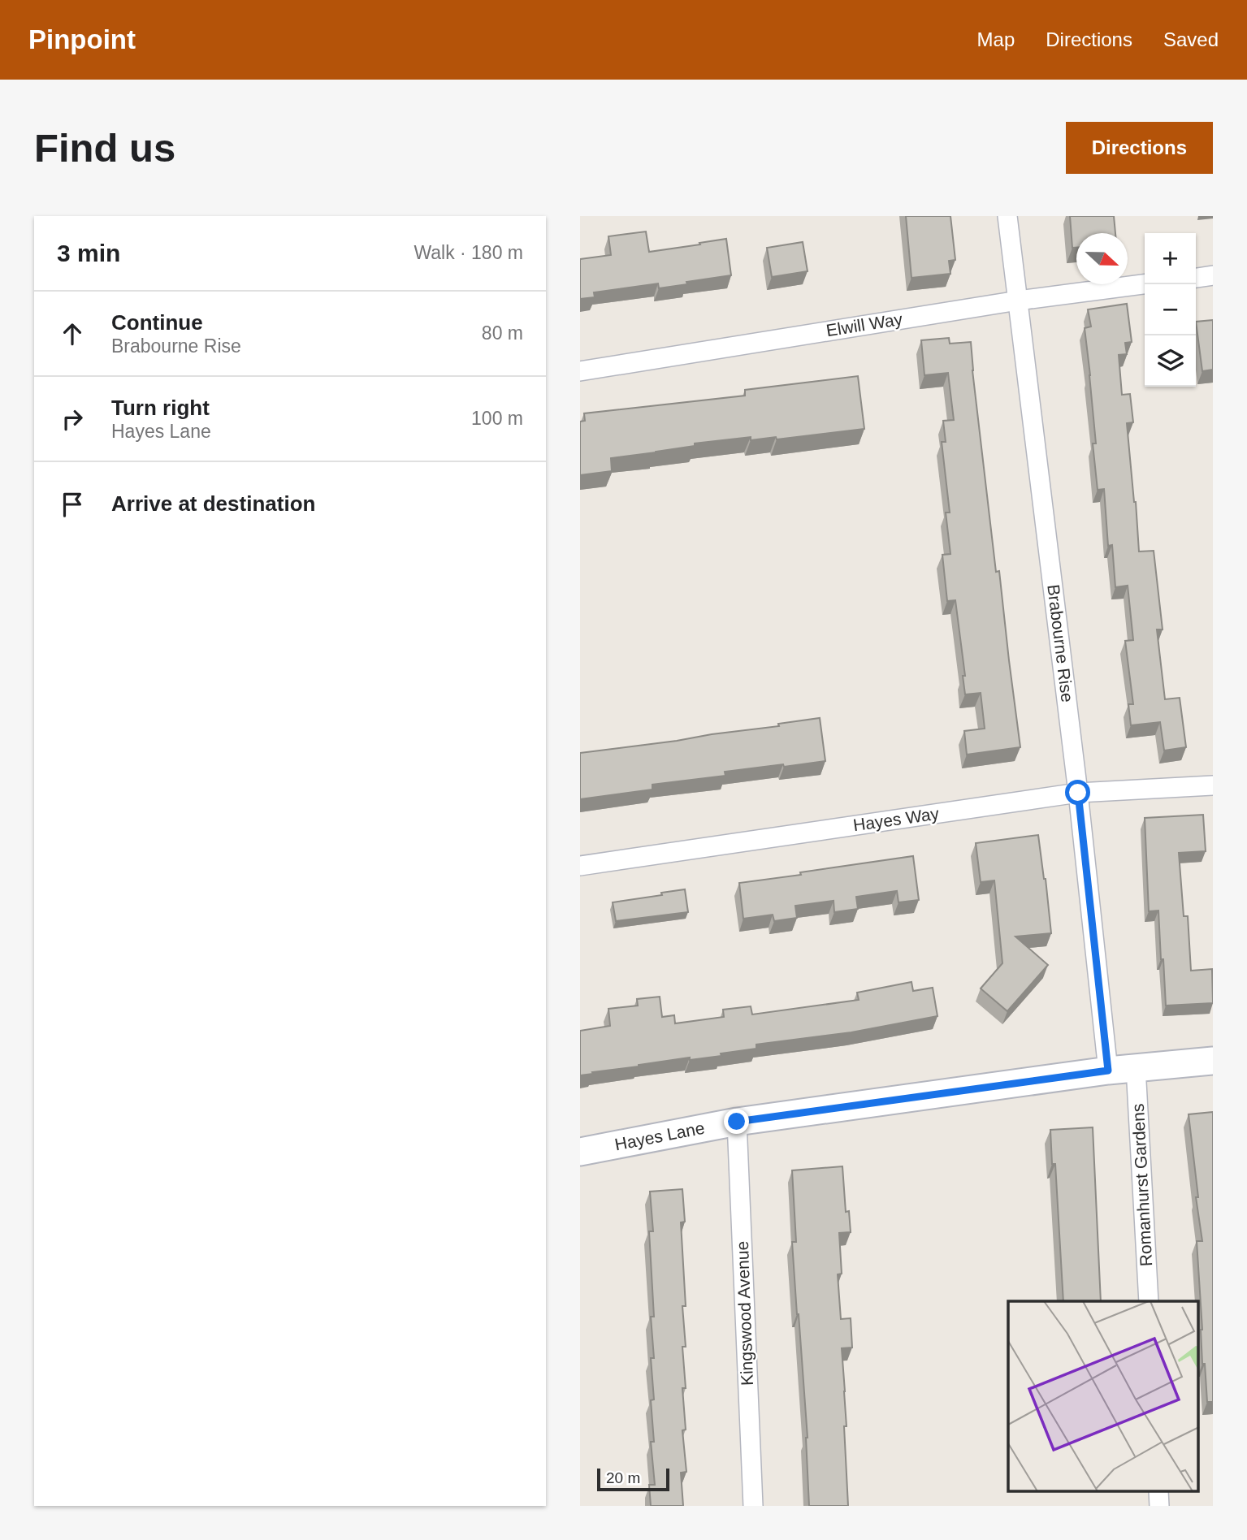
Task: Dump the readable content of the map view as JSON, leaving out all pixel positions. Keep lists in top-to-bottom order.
{
  "streets": {
    "main road": ["Hayes Lane"],
    "street": [
      "Elwill Way",
      "Brabourne Rise",
      "Hayes Way",
      "Romanhurst Gardens",
      "Kingswood Avenue"
    ]
  },
  "crossings": [
    ["Elwill Way", "Brabourne Rise"],
    ["Brabourne Rise", "Hayes Way"],
    ["Brabourne Rise", "Hayes Lane"],
    ["Hayes Lane", "Romanhurst Gardens"],
    ["Hayes Lane", "Kingswood Avenue"]
  ],
  "scale_bar": "20 m",
  "north": "right",
  "page": {
    "header": "Pinpoint",
    "nav": ["Map", "Directions", "Saved"],
    "buttons": "Directions",
    "title": "Find us",
    "heading": ["3 min", "Walk · 180 m"],
    "map_buttons": ["+", "−"],
    "list": [
      ["Continue", "Brabourne Rise", "80 m"],
      ["Turn right", "Hayes Lane", "100 m"],
      "Arrive at destination"
    ],
    "scale": "20 m"
  }
}
